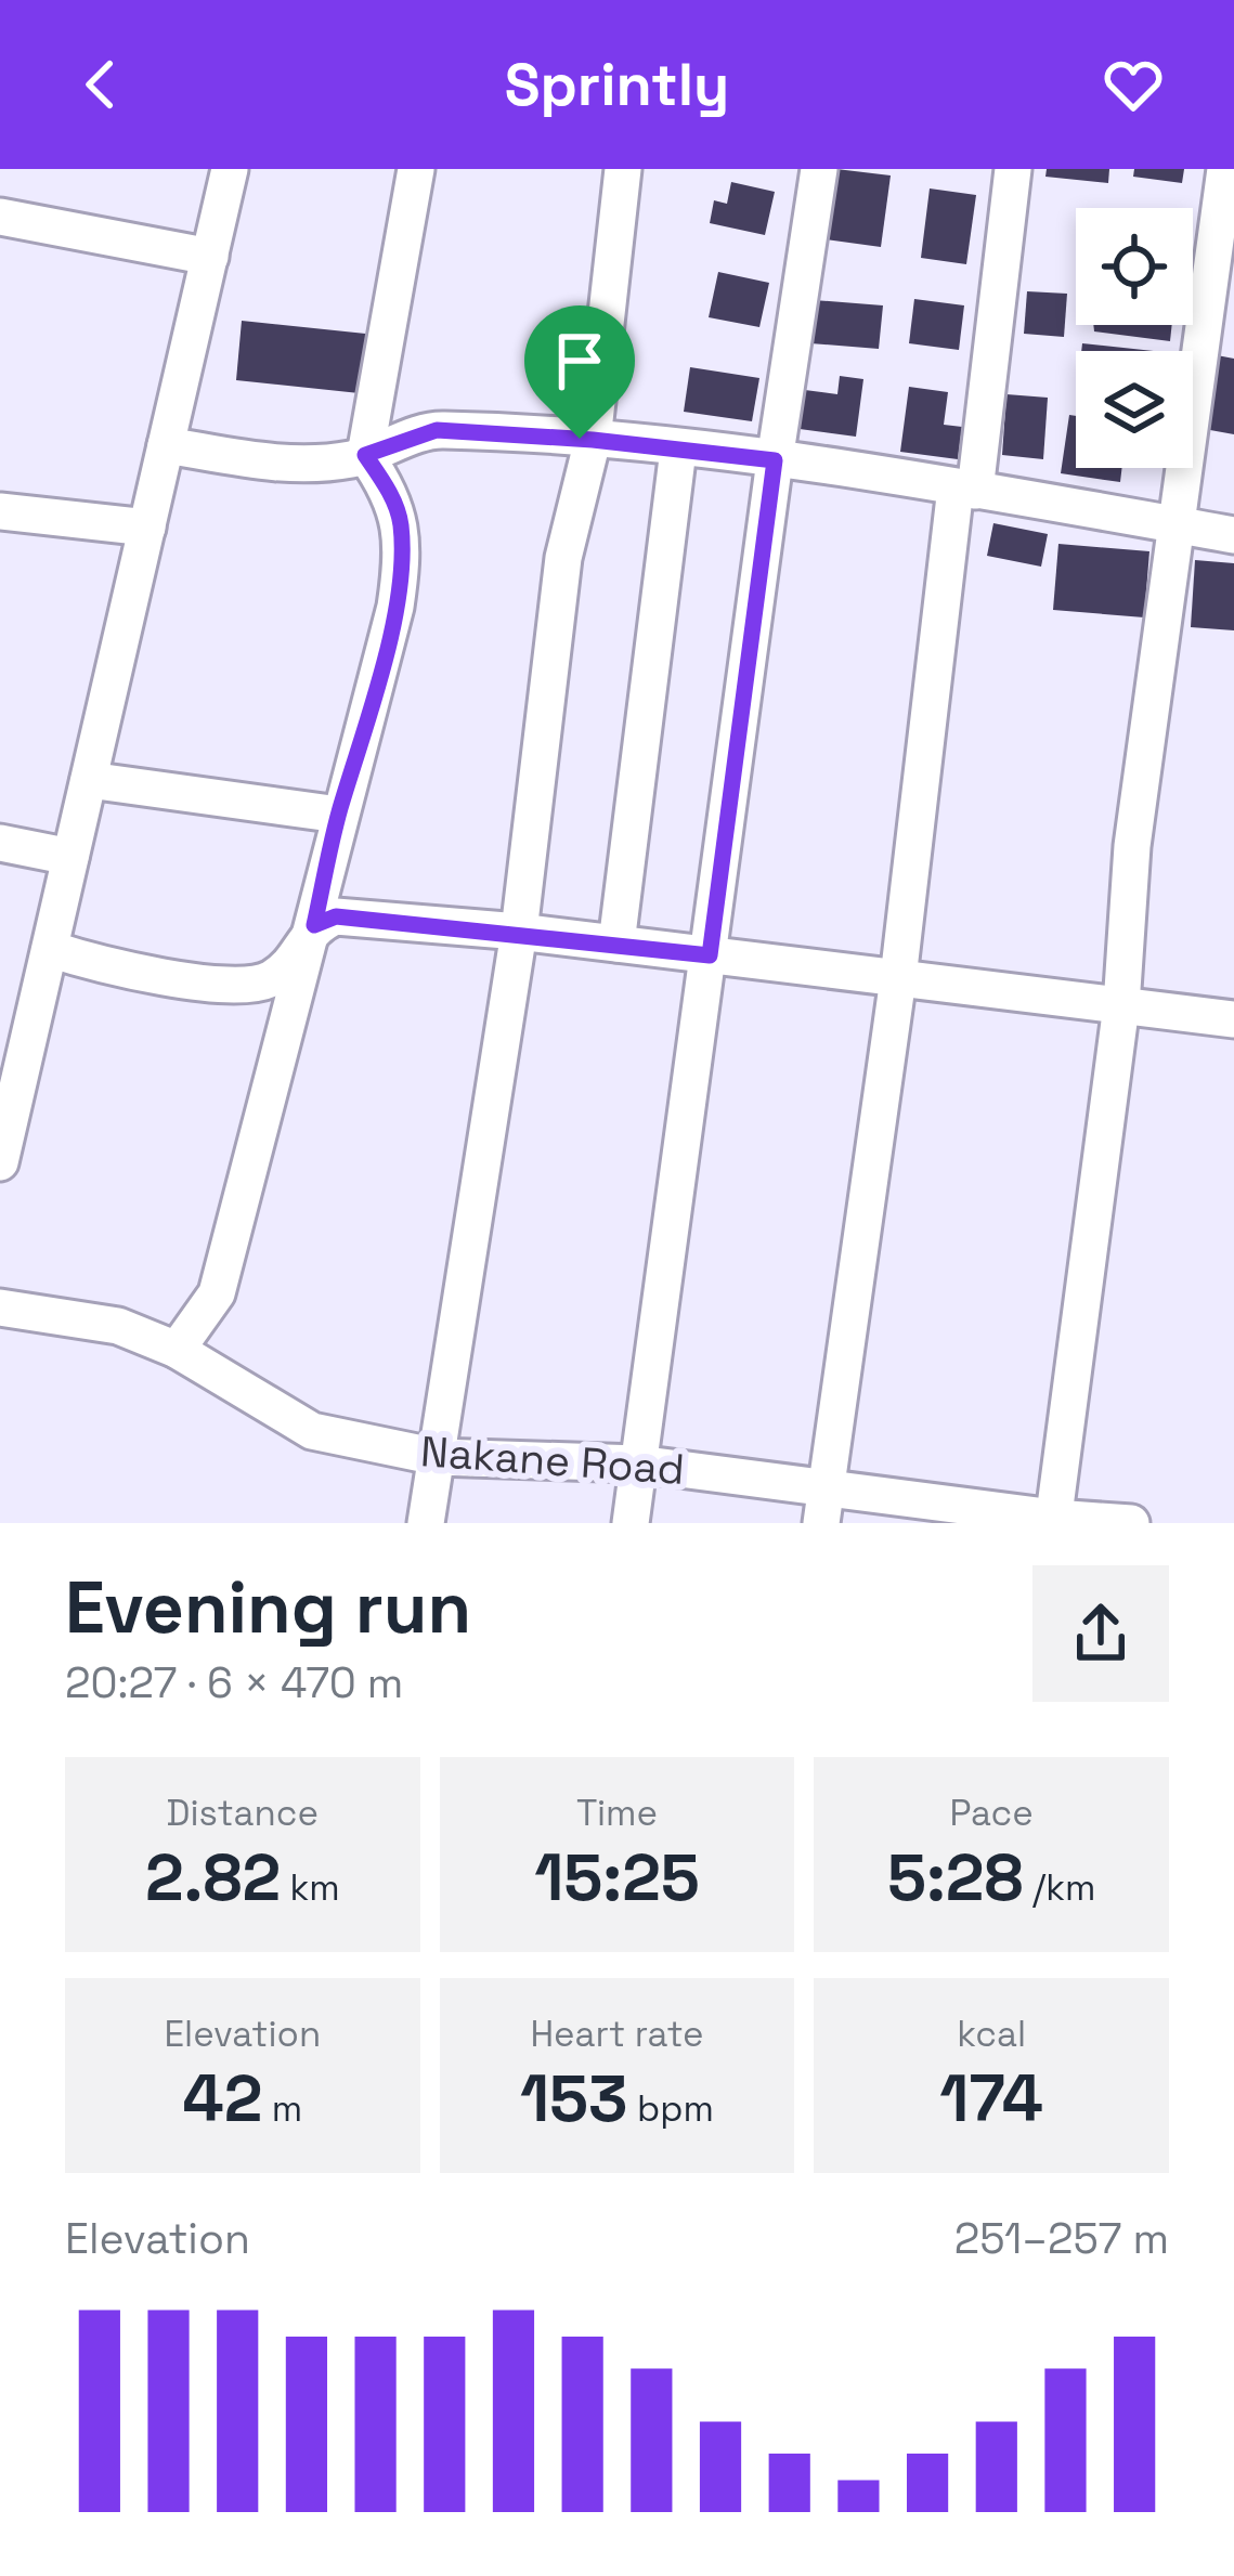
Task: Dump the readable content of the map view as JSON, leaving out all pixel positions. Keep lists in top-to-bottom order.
{
  "streets": {
    "street": ["Nakane Road"]
  },
  "page": {
    "header": "Sprintly",
    "heading": ["Evening run", "20:27 · 6 × 470 m"],
    "stats": [
      ["Distance", "2.82 km"],
      ["Time", "15:25"],
      ["Pace", "5:28 /km"],
      ["Elevation", "42 m"],
      ["Heart rate", "153 bpm"],
      ["kcal", "174"]
    ],
    "chart": ["Elevation", "251–257 m"]
  }
}
